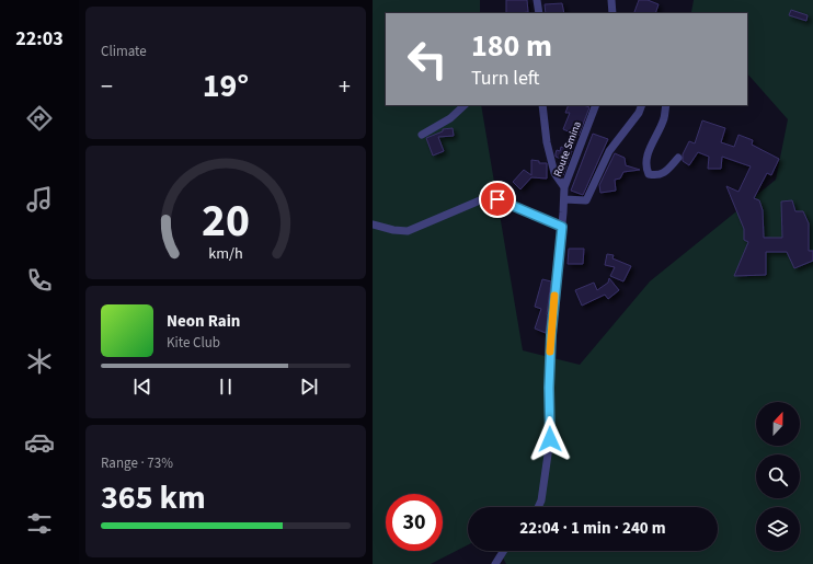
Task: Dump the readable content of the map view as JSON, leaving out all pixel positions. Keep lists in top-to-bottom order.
{
  "streets": {
    "street": ["Route Smina"]
  },
  "north": "top",
  "page": {
    "tabs": "22:03",
    "tile": [
      "Climate",
      ["Range · 73%", "365 km"]
    ],
    "turn": ["180 m", "Turn left"],
    "heat": ["−", "19°", "+"],
    "song": ["Neon Rain", "Kite Club"],
    "limit": "30",
    "trip": "22:04 · 1 min · 240 m",
    "gauge": ["20", "km/h"]
  }
}
